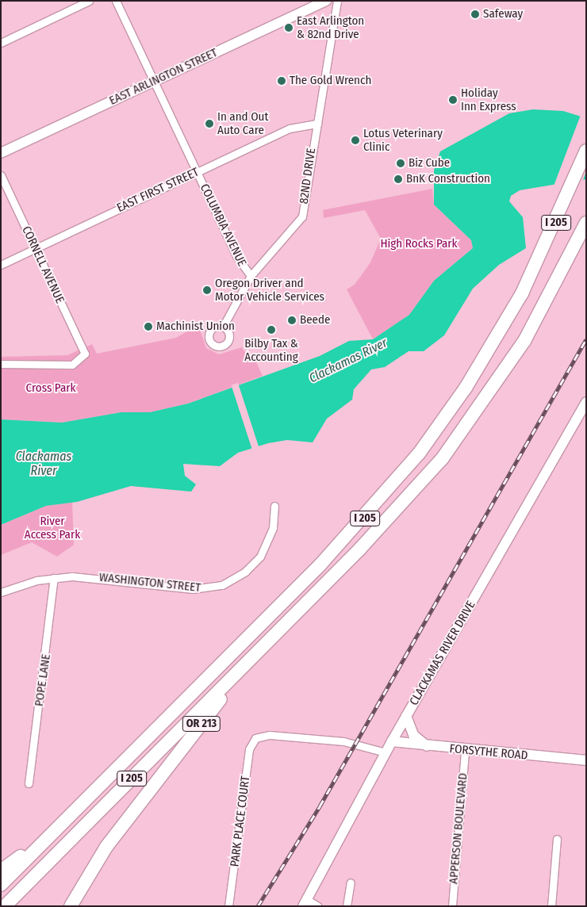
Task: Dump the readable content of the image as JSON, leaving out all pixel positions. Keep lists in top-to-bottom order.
{
  "streets": {
    "highway": ["I 205", "OR 213"],
    "main road": ["EAST ARLINGTON STREET", "CLACKAMAS RIVER DRIVE", "FORSYTHE ROAD"],
    "street": [
      "82ND DRIVE",
      "EAST FIRST STREET",
      "COLUMBIA AVENUE",
      "CORNELL AVENUE",
      "WASHINGTON STREET",
      "POPE LANE",
      "PARK PLACE COURT",
      "APPERSON BOULEVARD"
    ]
  },
  "crossings": [
    ["EAST ARLINGTON STREET", "COLUMBIA AVENUE"],
    ["82ND DRIVE", "EAST FIRST STREET"],
    ["82ND DRIVE", "COLUMBIA AVENUE"],
    ["EAST FIRST STREET", "COLUMBIA AVENUE"],
    ["EAST FIRST STREET", "CORNELL AVENUE"],
    ["I 205", "OR 213"],
    ["WASHINGTON STREET", "POPE LANE"],
    ["CLACKAMAS RIVER DRIVE", "FORSYTHE ROAD"],
    ["CLACKAMAS RIVER DRIVE", "PARK PLACE COURT"],
    ["FORSYTHE ROAD", "APPERSON BOULEVARD"]
  ],
  "water": ["Clackamas River"],
  "parks": ["High Rocks Park", "Cross Park", "River Access Park"],
  "places": [
    "Safeway",
    "East Arlington & 82nd Drive",
    "The Gold Wrench",
    "Holiday Inn Express",
    "In and Out Auto Care",
    "Lotus Veterinary Clinic",
    "Biz Cube",
    "BnK Construction",
    "Oregon Driver and Motor Vehicle Services",
    "Beede",
    "Machinist Union",
    "Bilby Tax & Accounting"
  ]
}
